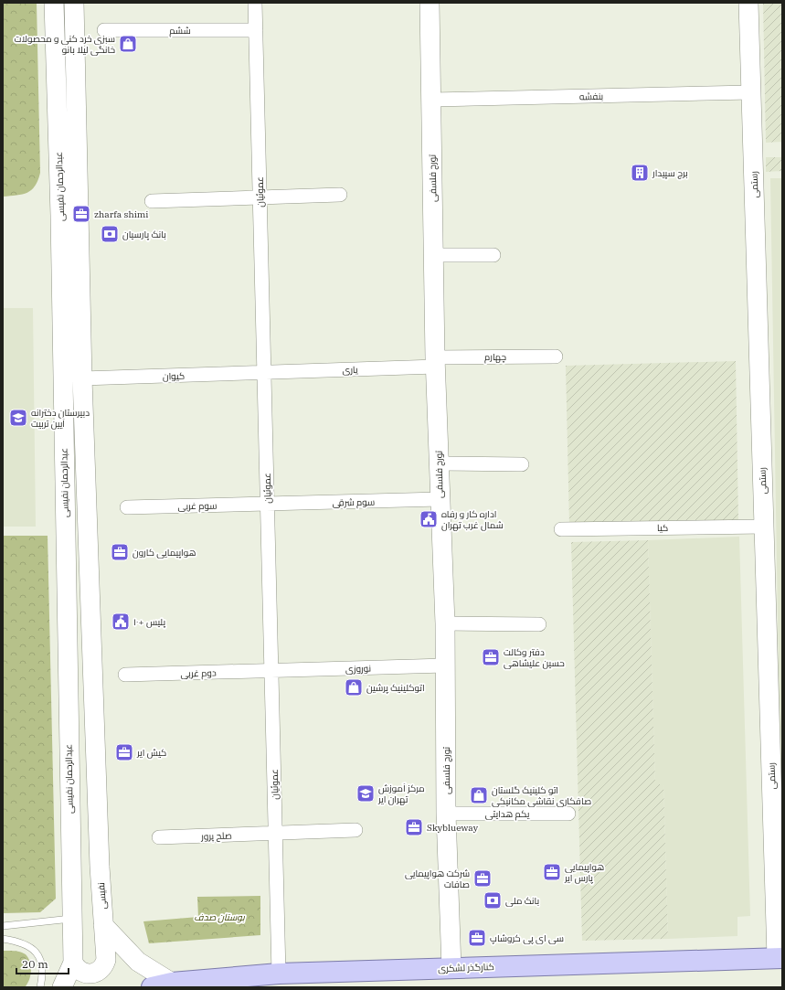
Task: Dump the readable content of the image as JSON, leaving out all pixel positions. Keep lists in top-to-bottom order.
{
  "streets": {
    "main road": [
      "تورج فلسفی",
      "رستمی",
      "عبدالرحمان نفیسی",
      "نفیسی",
      "کنارگذر لشکری"
    ],
    "street": [
      "ششم",
      "بنفشه",
      "عموئیان",
      "چهارم",
      "یاری",
      "کیوان",
      "سوم شرقی",
      "سوم غربی",
      "کیا",
      "نوروزی",
      "دوم غربی",
      "یکم هدایتی",
      "صلح پرور"
    ]
  },
  "crossings": [
    ["ششم", "عموئیان"],
    ["بنفشه", "تورج فلسفی"],
    ["بنفشه", "رستمی"],
    ["تورج فلسفی", "چهارم"],
    ["تورج فلسفی", "یاری"],
    ["تورج فلسفی", "سوم شرقی"],
    ["تورج فلسفی", "نوروزی"],
    ["تورج فلسفی", "یکم هدایتی"],
    ["تورج فلسفی", "کنارگذر لشکری"],
    ["رستمی", "کیا"],
    ["رستمی", "کنارگذر لشکری"],
    ["عبدالرحمان نفیسی", "کیوان"],
    ["عبدالرحمان نفیسی", "نفیسی"],
    ["عموئیان", "یاری"],
    ["عموئیان", "کیوان"],
    ["عموئیان", "سوم شرقی"],
    ["عموئیان", "سوم غربی"],
    ["عموئیان", "نوروزی"],
    ["عموئیان", "دوم غربی"],
    ["عموئیان", "صلح پرور"],
    ["عموئیان", "کنارگذر لشکری"],
    ["چهارم", "یاری"],
    ["یاری", "کیوان"],
    ["سوم شرقی", "سوم غربی"],
    ["نوروزی", "دوم غربی"]
  ],
  "parks": ["بوستان صدف"],
  "places": {
    "shop": ["سبزی خرد کنی و محصولات خانگی لیلا بانو", "اتوکلینیک پرشین", "اتو کلینیک گلستان صافکاری نقاشی مکانیکی"],
    "building": ["برج سپیدار"],
    "office": [
      "zharfa shimi",
      "هواپیمایی کارون",
      "دفتر وکالت حسین علیشاهی",
      "کیش ایر",
      "Skyblueway",
      "هواپیمایی پارس ایر",
      "شرکت هواپیمایی صافات",
      "سی ای پی کروشاپ"
    ],
    "bank": ["بانک پارسیان", "بانک ملی"],
    "school or university": ["دبیرستان دخترانه آیین تربیت", "مرکز آموزش تهران ایر"],
    "public building": ["اداره کار و رفاه شمال غرب تهران", "پلیس +۱۰"]
  },
  "scale_bar": "20 m"
}
